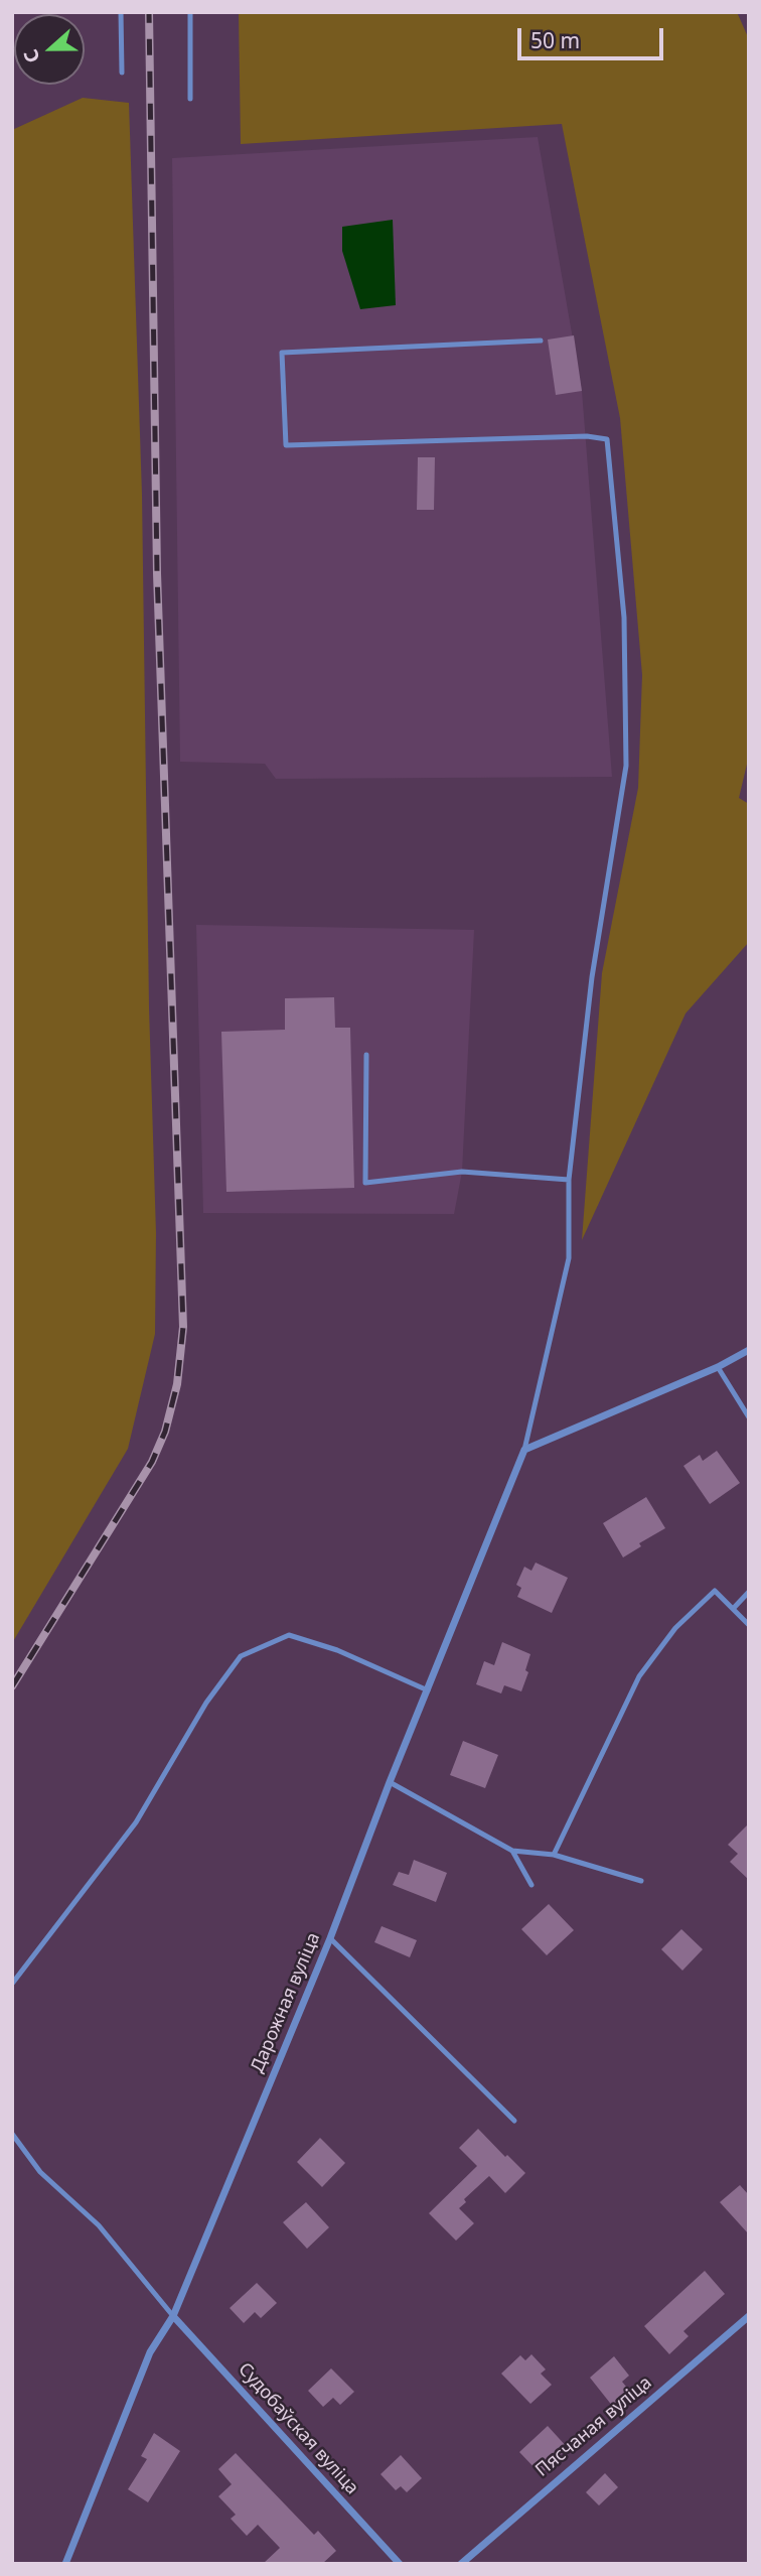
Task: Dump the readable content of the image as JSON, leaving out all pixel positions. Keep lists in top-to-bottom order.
{
  "streets": {
    "street": ["Дарожная вуліца", "Пясчаная вуліца", "Судобаўская вуліца"]
  },
  "crossings": [
    ["Дарожная вуліца", "Судобаўская вуліца"]
  ],
  "scale_bar": "50 m",
  "north": "left"
}
